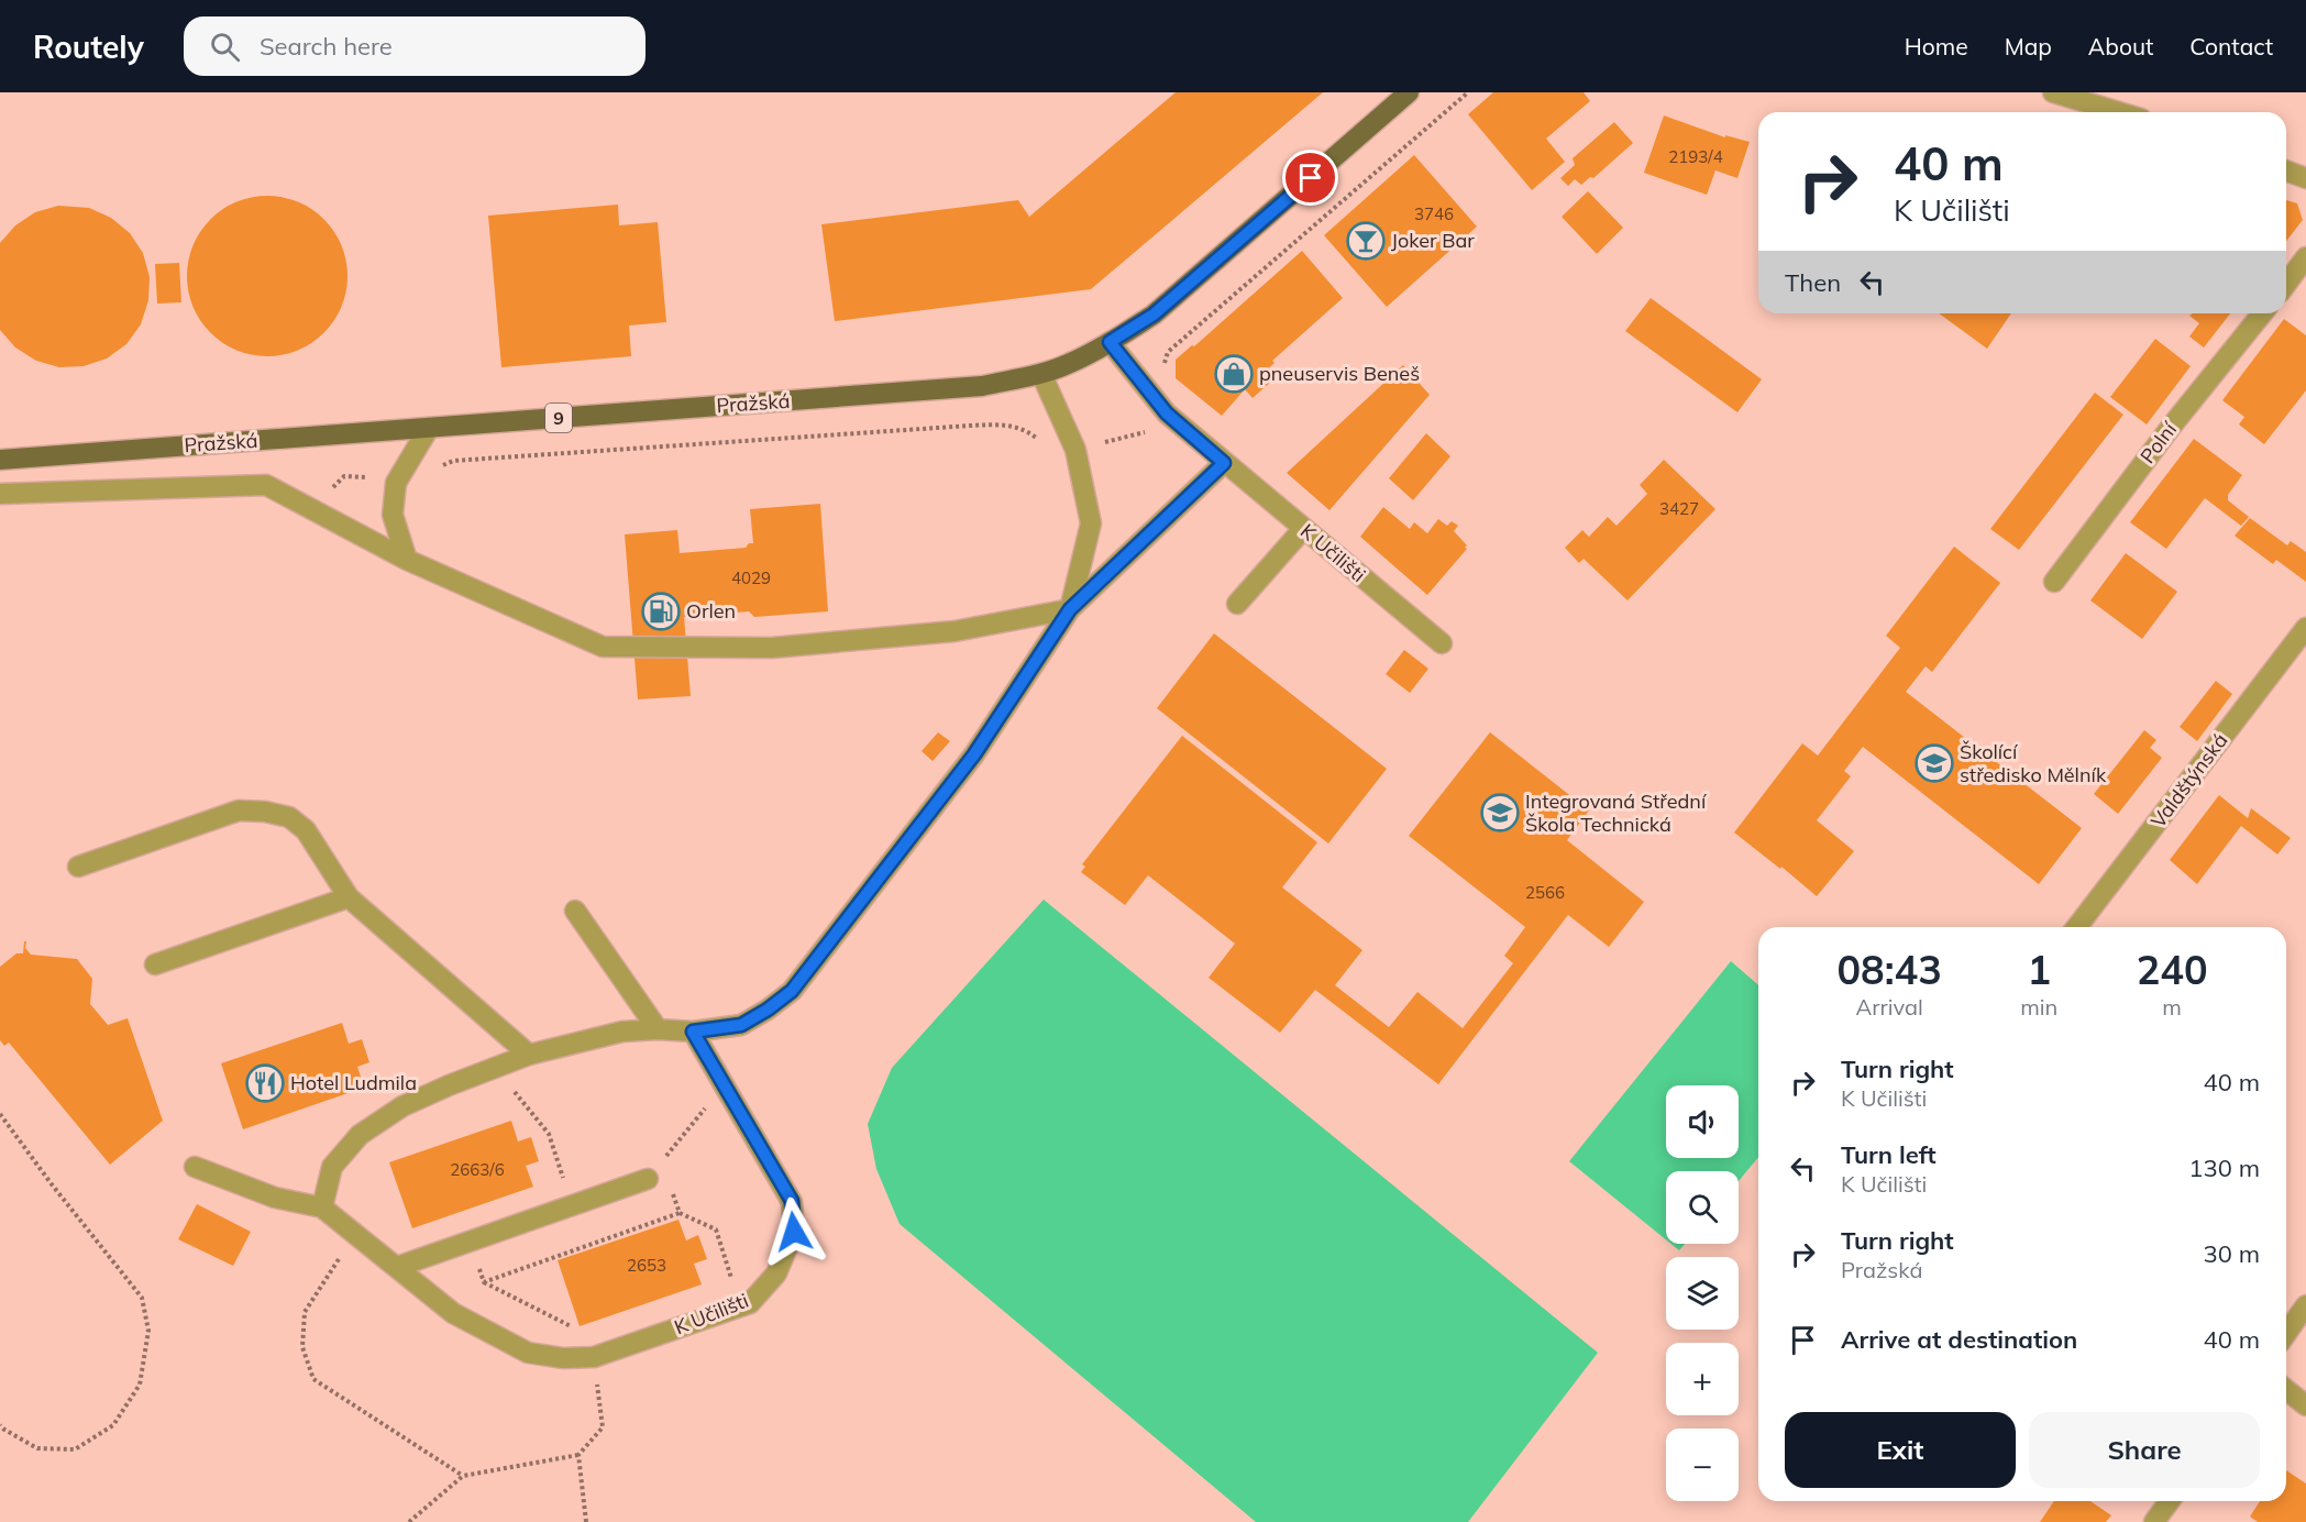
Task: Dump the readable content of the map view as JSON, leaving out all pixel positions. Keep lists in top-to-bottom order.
{
  "streets": {
    "main road": ["Pražská", "9"],
    "street": ["Polní", "K Učilišti", "Valdštýnská"]
  },
  "crossings": [
    ["Pražská", "K Učilišti"]
  ],
  "places": {
    "bar": ["Joker Bar"],
    "shop": ["pneuservis Beneš"],
    "fuel station": ["Orlen"],
    "school or university": ["Školící středisko Mělník", "Integrovaná Střední Škola Technická"],
    "restaurant": ["Hotel Ludmila"]
  },
  "house_numbers": [
    "2193/4",
    "3746",
    "3427",
    "4029",
    "2566",
    "2663/6",
    "2653"
  ],
  "page": {
    "header": "Routely",
    "search": "Search here",
    "nav": [
      "Home",
      "Map",
      "About",
      "Contact"
    ],
    "turn": ["40 m", "K Učilišti"],
    "then": "Then",
    "eta": [
      "08:43",
      "Arrival",
      "1",
      "min",
      "240",
      "m"
    ],
    "list": [
      {
        "name": "Turn right",
        "note": "K Učilišti",
        "value": "40 m"
      },
      {
        "name": "Turn left",
        "note": "K Učilišti",
        "value": "130 m"
      },
      {
        "name": "Turn right",
        "note": "Pražská",
        "value": "30 m"
      },
      {
        "name": "Arrive at destination",
        "value": "40 m"
      }
    ],
    "map_buttons": ["+", "−"],
    "buttons": ["Exit", "Share"]
  }
}
